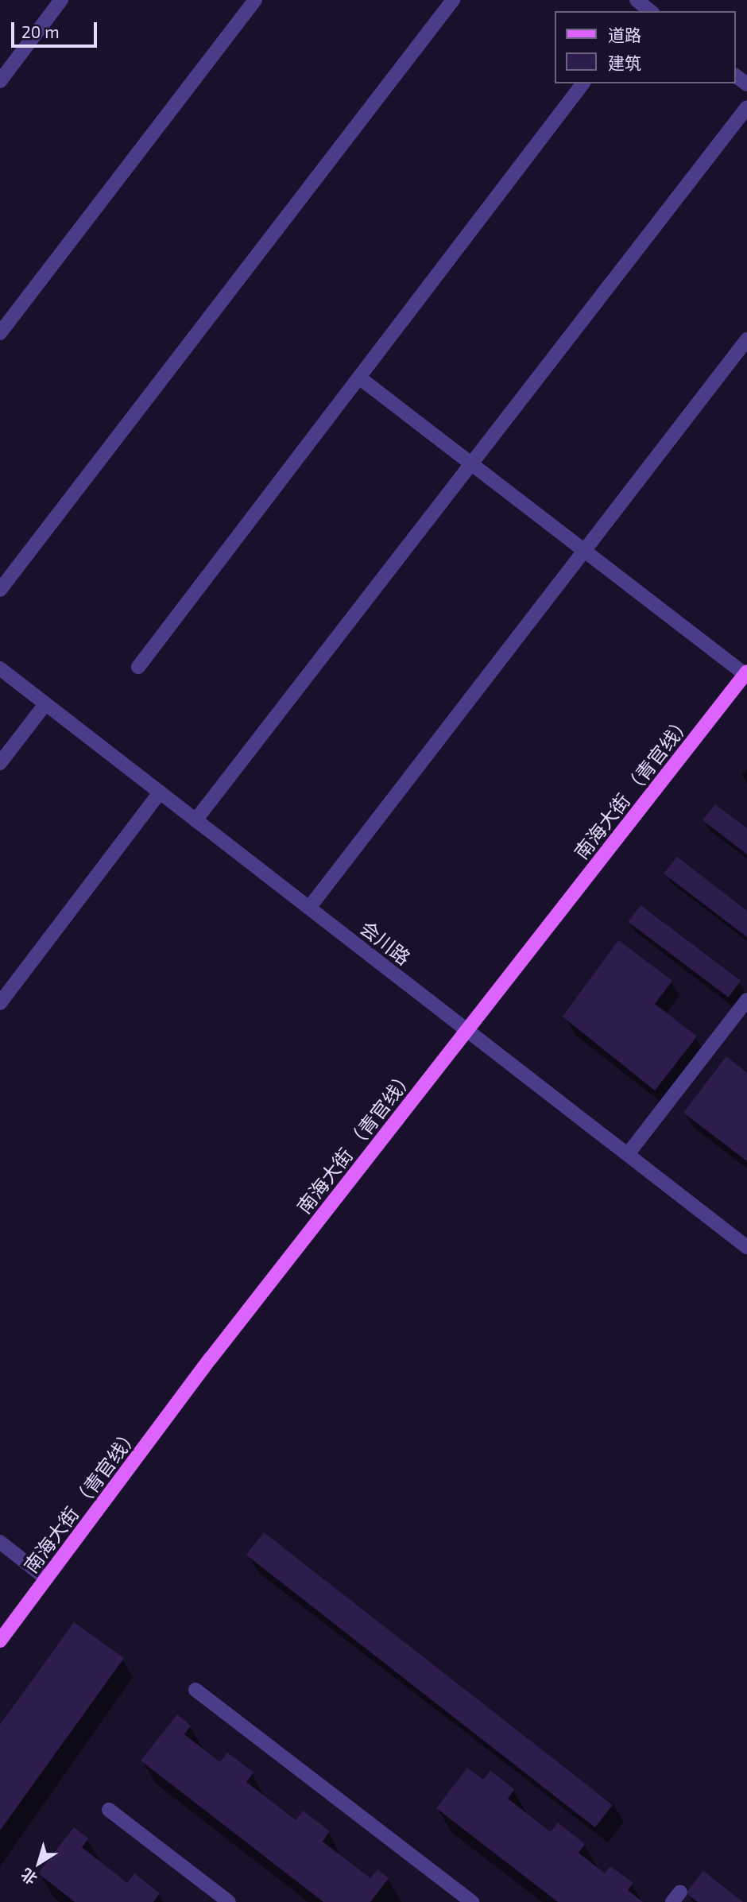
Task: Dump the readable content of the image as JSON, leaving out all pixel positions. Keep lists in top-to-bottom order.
{
  "streets": {
    "main road": ["南海大街 （青官线）"],
    "street": ["会川路"]
  },
  "crossings": [
    ["南海大街 （青官线）", "会川路"]
  ],
  "legend": ["道路", "建筑"],
  "scale_bar": "20 m",
  "north": "bottom left"
}
